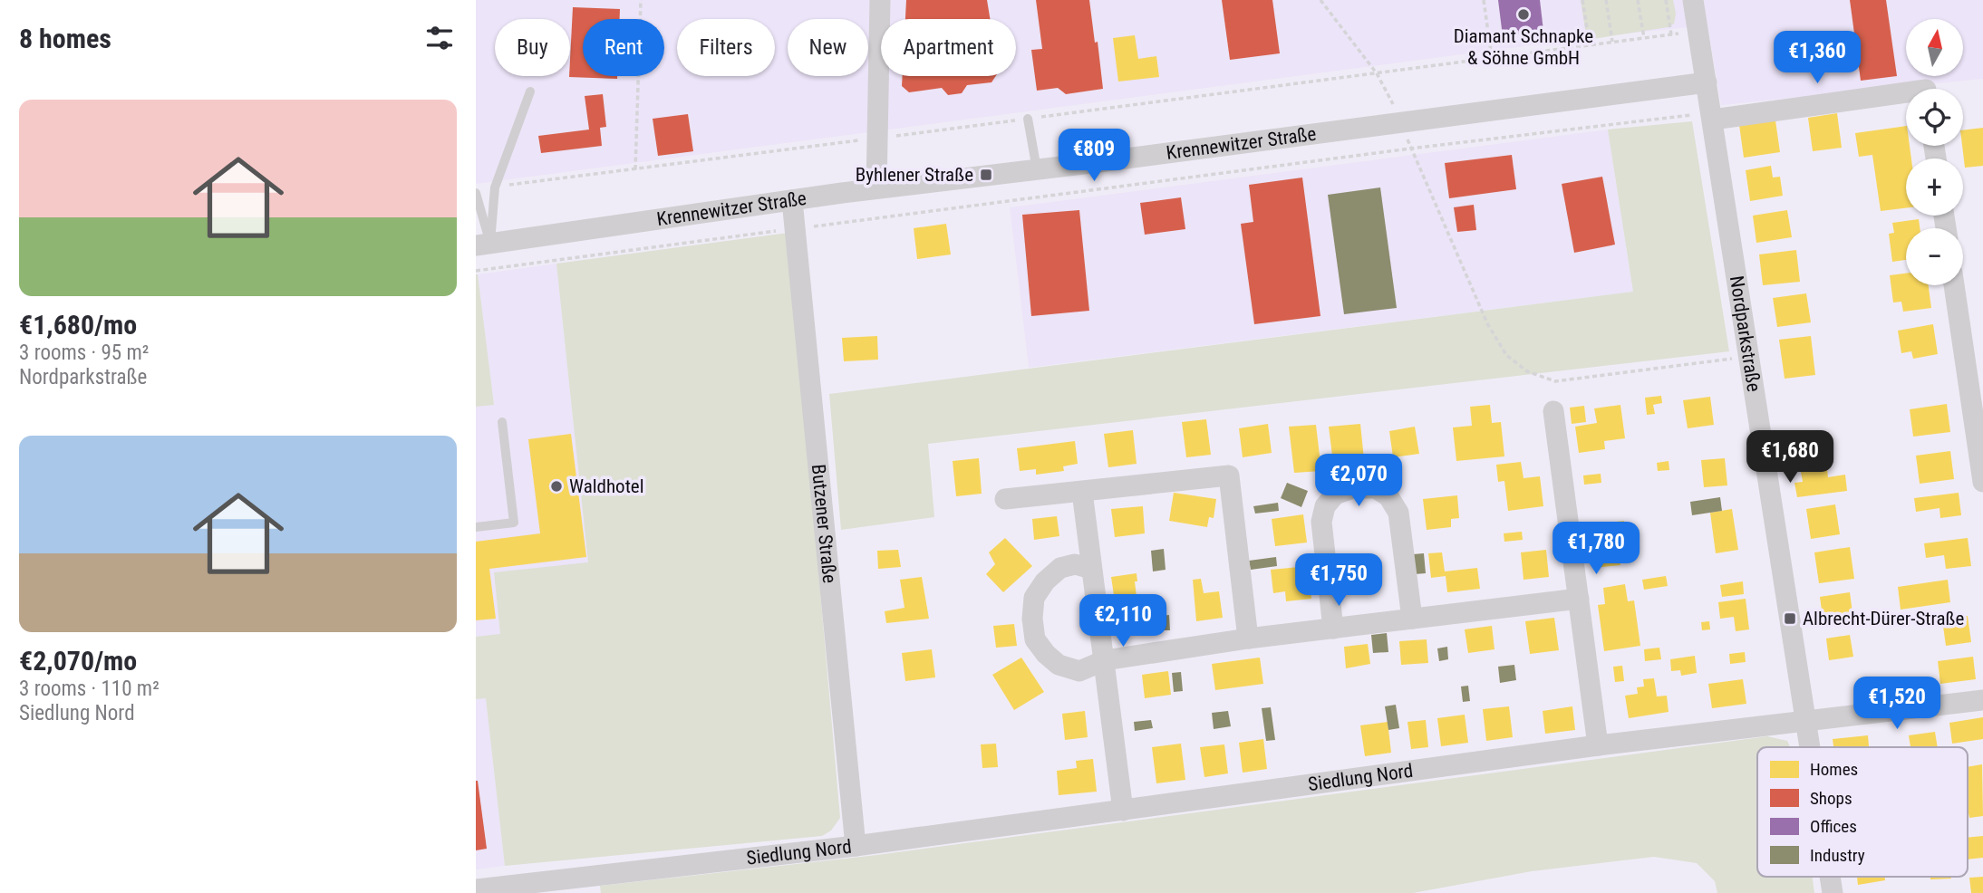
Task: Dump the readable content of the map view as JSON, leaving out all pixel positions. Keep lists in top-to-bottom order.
{
  "streets": {
    "street": [
      "Krennewitzer Straße",
      "Nordparkstraße",
      "Butzener Straße",
      "Siedlung Nord"
    ]
  },
  "crossings": [
    ["Krennewitzer Straße", "Nordparkstraße"],
    ["Krennewitzer Straße", "Butzener Straße"],
    ["Nordparkstraße", "Siedlung Nord"],
    ["Butzener Straße", "Siedlung Nord"]
  ],
  "places": {
    "other": ["Diamant Schnapke & Söhne GmbH", "Waldhotel"],
    "transit": ["Byhlener Straße", "Albrecht-Dürer-Straße"]
  },
  "legend": [
    "Homes",
    "Shops",
    "Offices",
    "Industry"
  ],
  "north": "top",
  "page": {
    "heading": "8 homes",
    "map_buttons": ["+", "−"],
    "chip": [
      "Buy",
      "Rent",
      "Filters",
      "New",
      "Apartment"
    ],
    "price": [
      "€1,360",
      "€809",
      "€1,680",
      "€2,070",
      "€1,780",
      "€1,750",
      "€2,110",
      "€1,520"
    ],
    "list": [
      {
        "name": "€1,680/mo",
        "note": "3 rooms · 95 m² · Nordparkstraße"
      },
      {
        "name": "€2,070/mo",
        "note": "3 rooms · 110 m² · Siedlung Nord"
      }
    ]
  }
}
